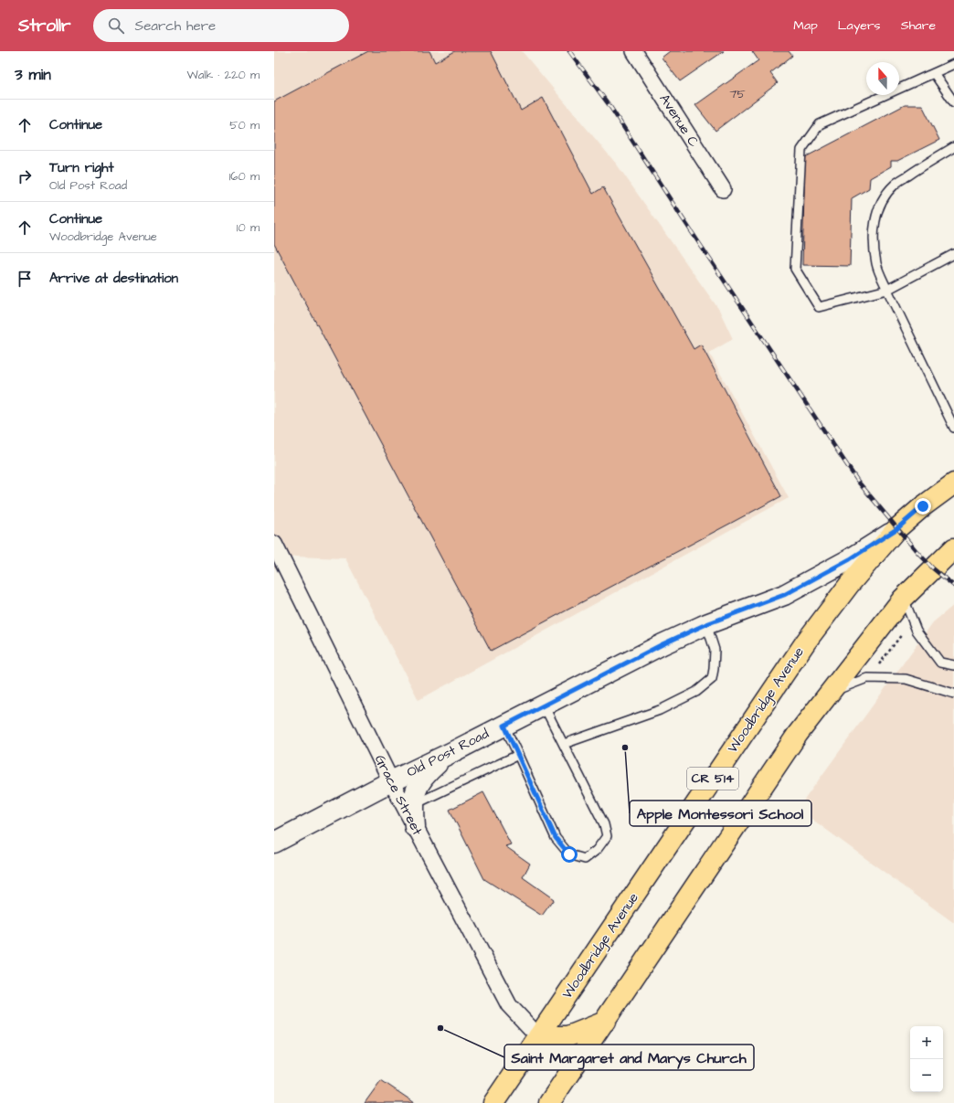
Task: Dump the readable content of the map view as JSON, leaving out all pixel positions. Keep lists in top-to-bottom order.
{
  "streets": {
    "main road": ["Woodbridge Avenue", "CR 514"],
    "street": ["Avenue C", "Old Post Road", "Grace Street"]
  },
  "crossings": [
    ["Woodbridge Avenue", "Old Post Road"],
    ["Woodbridge Avenue", "Grace Street"],
    ["Old Post Road", "Grace Street"]
  ],
  "places": ["Apple Montessori School", "Saint Margaret and Marys Church"],
  "house_numbers": ["75"],
  "north": "top",
  "page": {
    "header": "Strollr",
    "search": "Search here",
    "nav": ["Map", "Layers", "Share"],
    "heading": ["3 min", "Walk · 220 m"],
    "list": [
      ["Continue", "50 m"],
      ["Turn right", "Old Post Road", "160 m"],
      ["Continue", "Woodbridge Avenue", "10 m"],
      "Arrive at destination"
    ],
    "map_buttons": ["+", "−"]
  }
}
